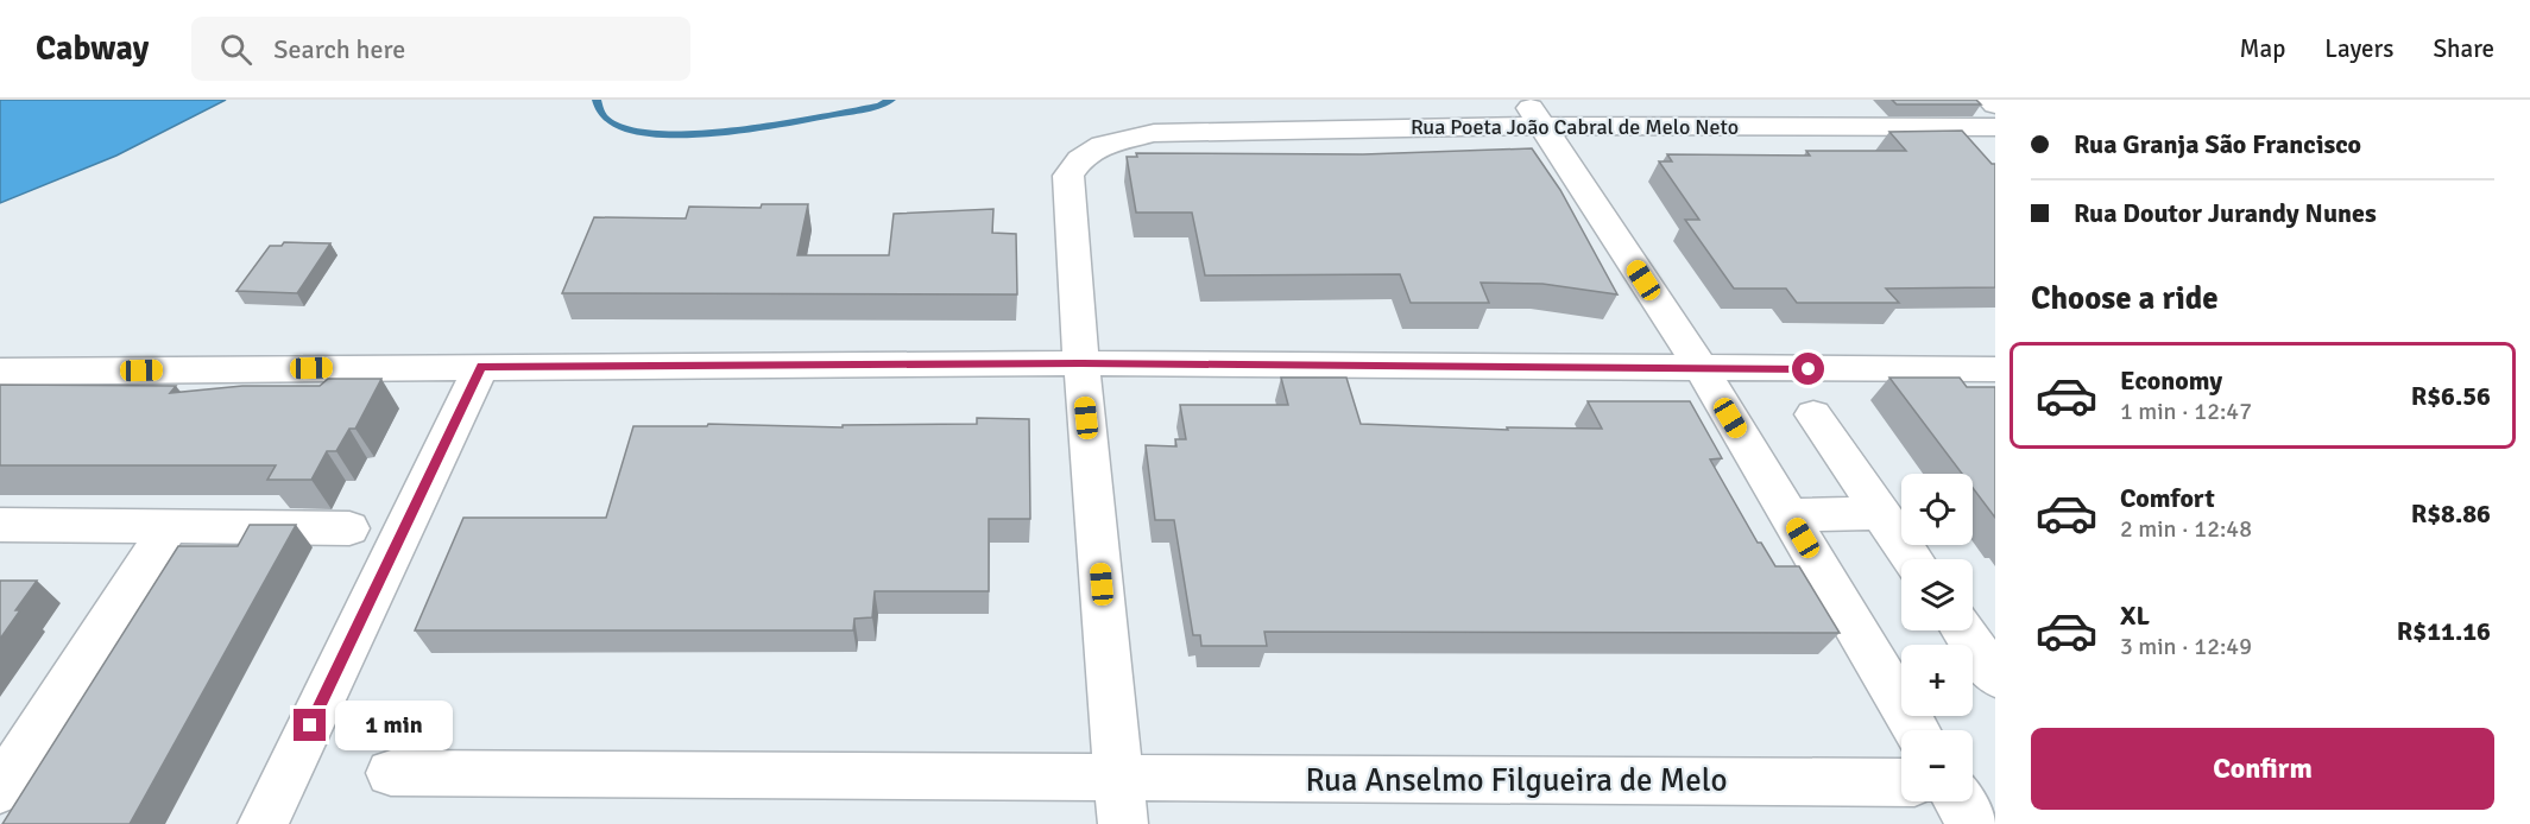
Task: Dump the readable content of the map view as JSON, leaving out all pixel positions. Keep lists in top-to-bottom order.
{
  "streets": {
    "street": ["Rua Poeta João Cabral de Melo Neto", "Rua Anselmo Filgueira de Melo"]
  },
  "page": {
    "header": "Cabway",
    "search": "Search here",
    "nav": ["Map", "Layers", "Share"],
    "banner": ["Rua Granja São Francisco", "Rua Doutor Jurandy Nunes"],
    "heading": "Choose a ride",
    "list": [
      {
        "name": "Economy",
        "note": "1 min · 12:47",
        "value": "R$6.56"
      },
      {
        "name": "Comfort",
        "note": "2 min · 12:48",
        "value": "R$8.86"
      },
      {
        "name": "XL",
        "note": "3 min · 12:49",
        "value": "R$11.16"
      }
    ],
    "map_buttons": ["+", "−"],
    "bubble": "1 min",
    "buttons": "Confirm"
  }
}
